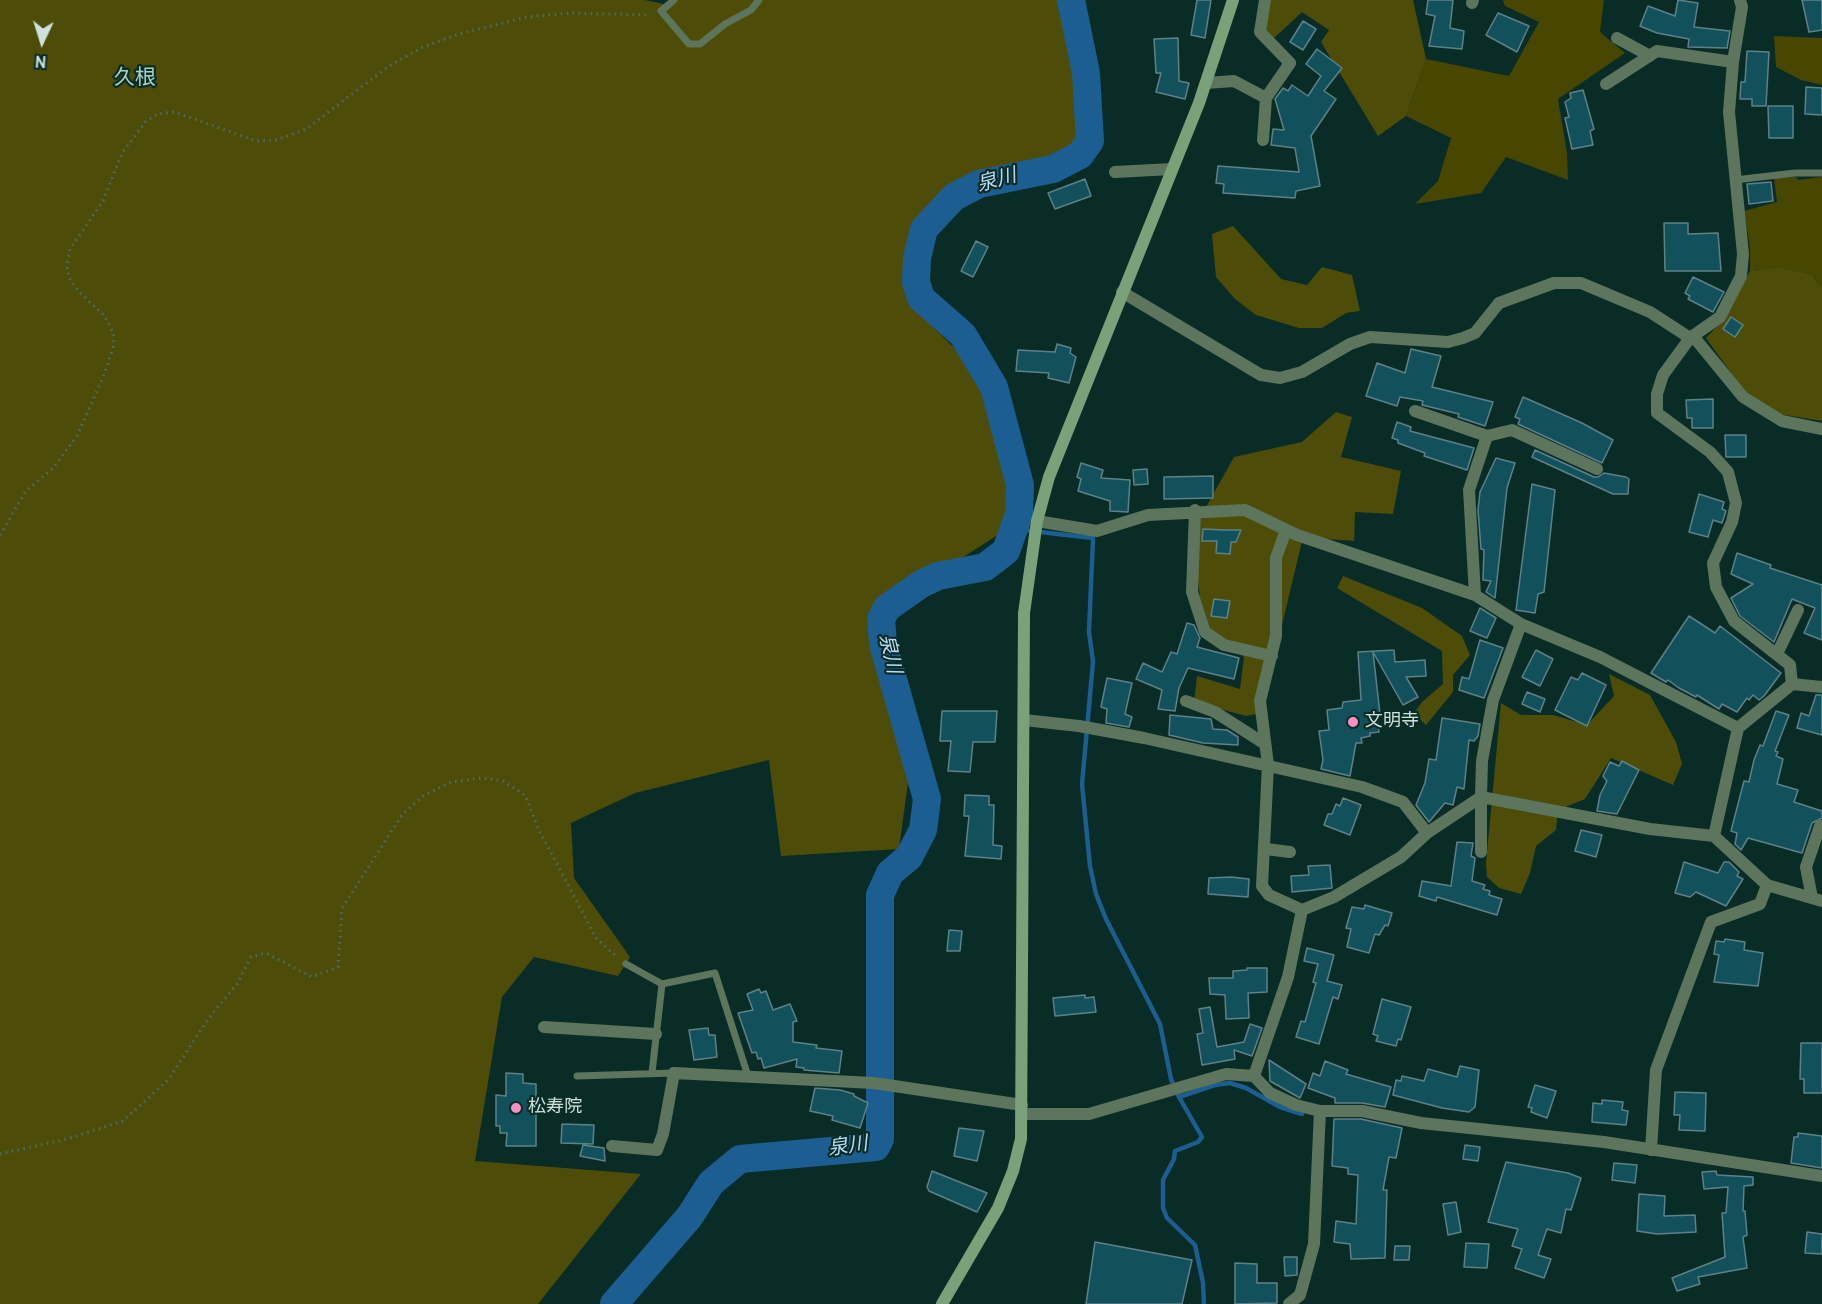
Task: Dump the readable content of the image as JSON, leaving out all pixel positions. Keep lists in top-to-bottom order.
{
  "districts": ["久根"],
  "water": ["泉川"],
  "places": ["文明寺", "松寿院"],
  "north": "bottom"
}
